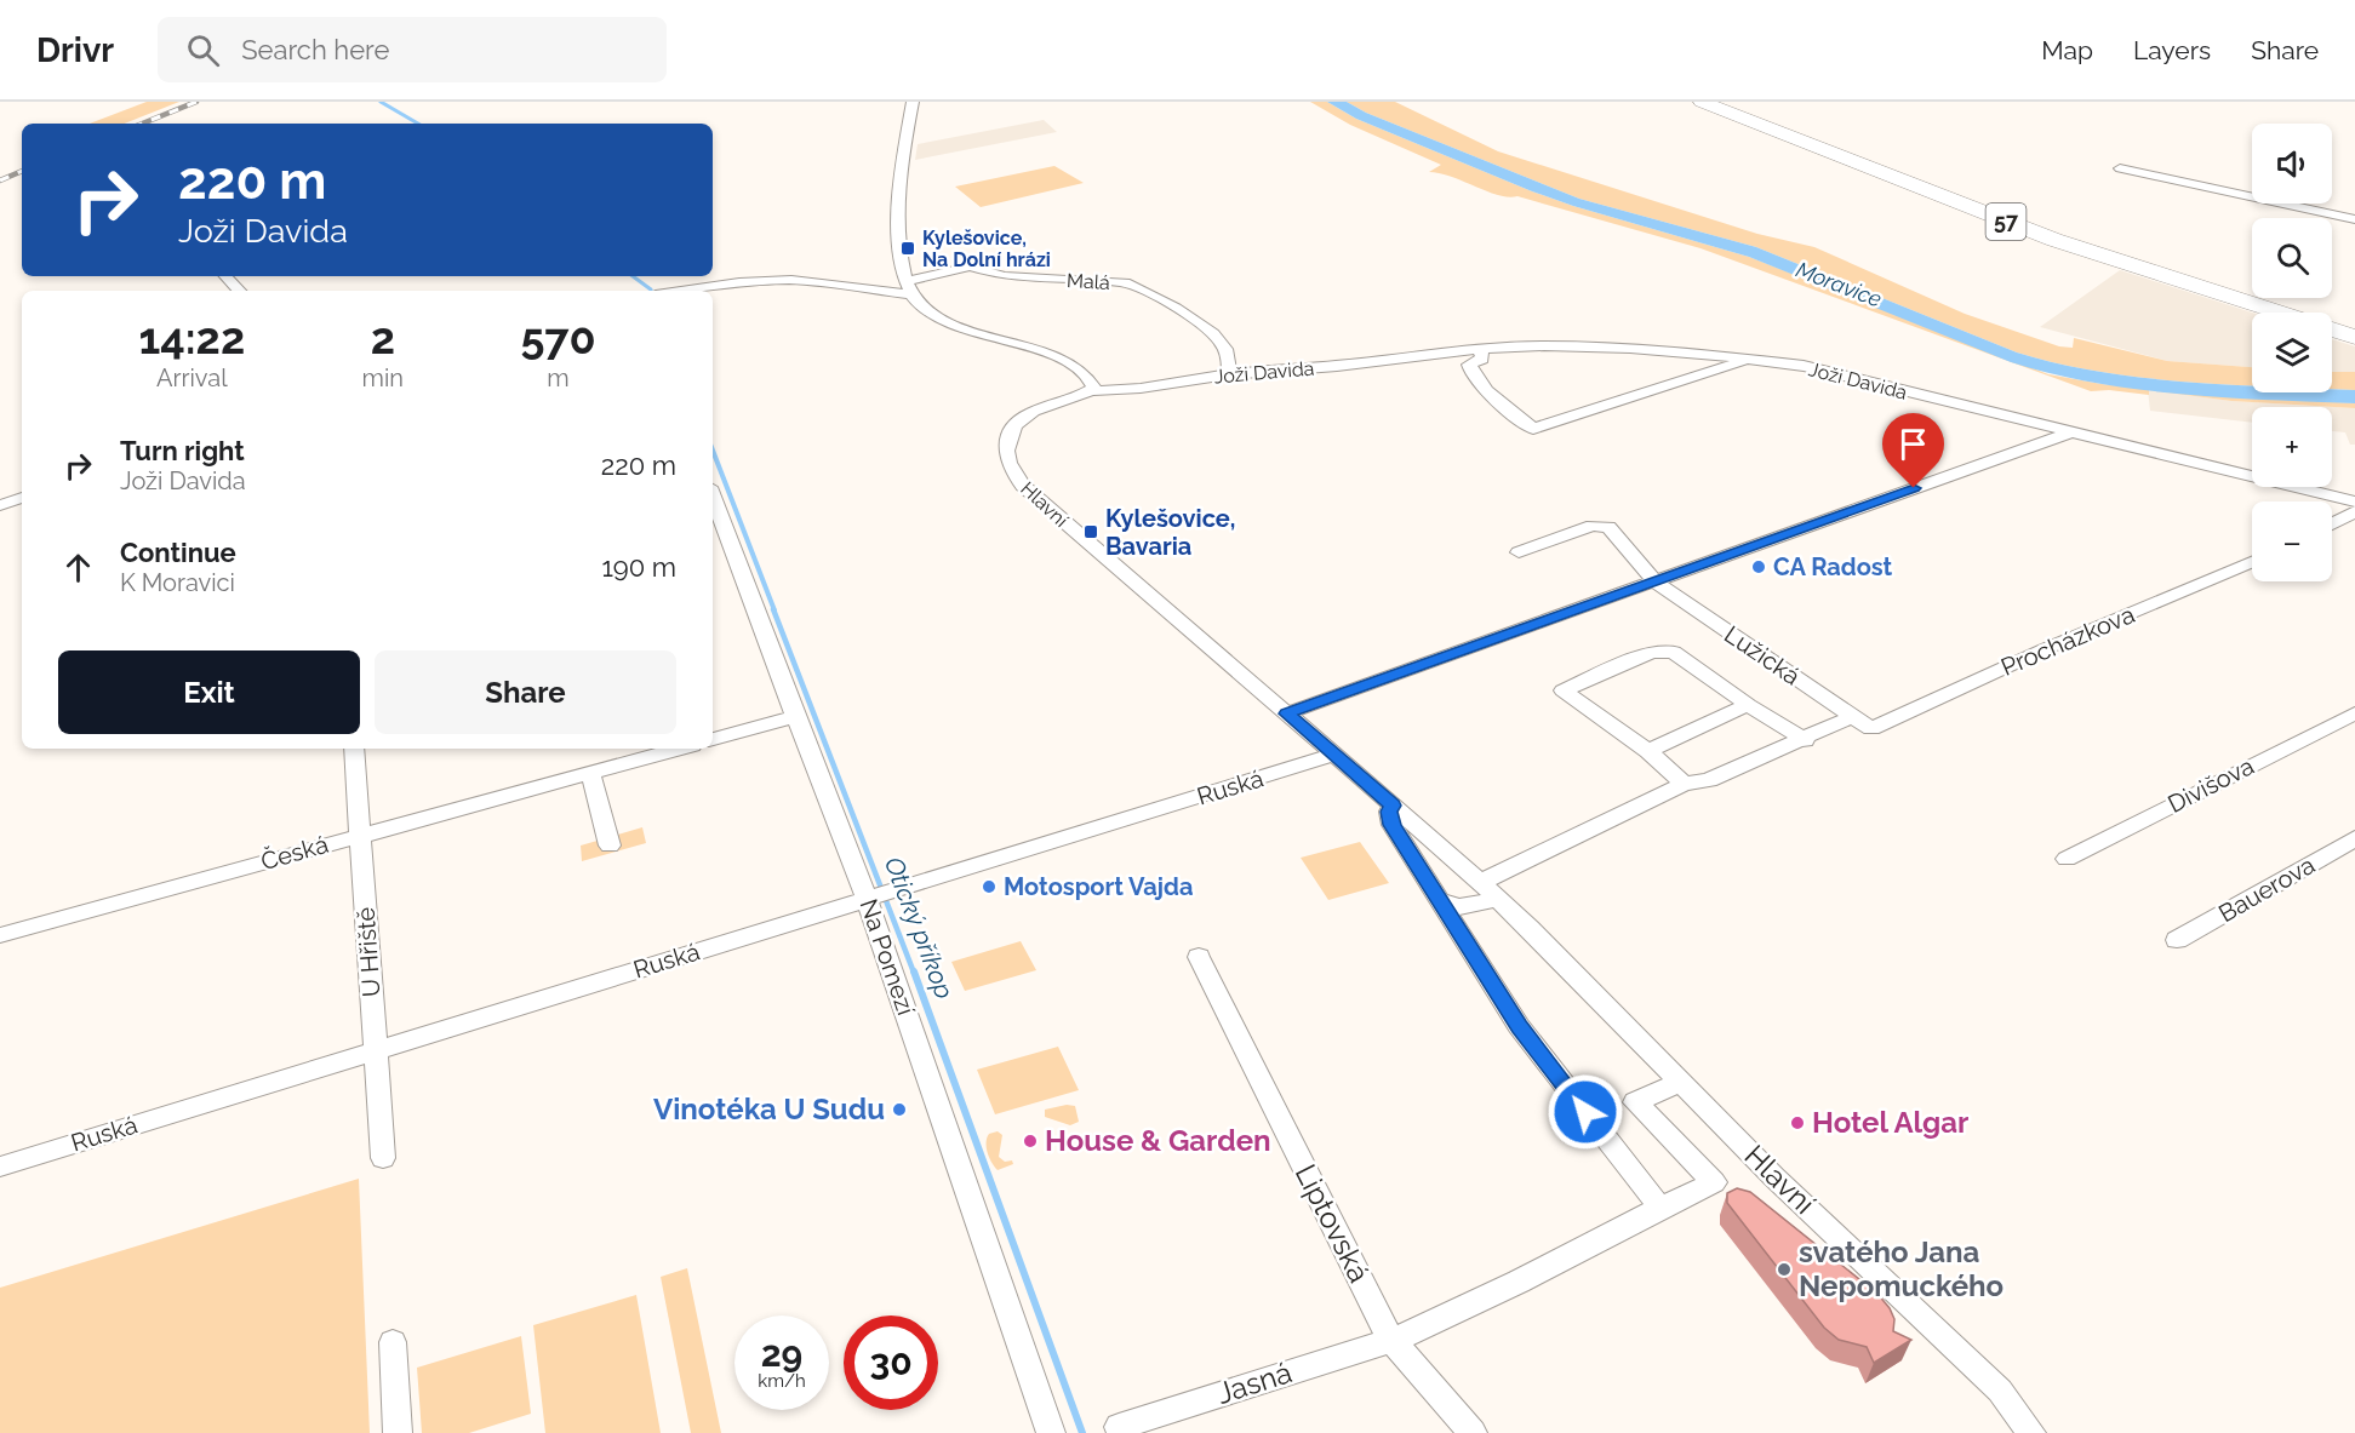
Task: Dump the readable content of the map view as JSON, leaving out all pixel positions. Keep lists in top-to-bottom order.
{
  "streets": {
    "main road": ["57"],
    "street": [
      "Malá",
      "Joži Davida",
      "Hlavní",
      "Procházkova",
      "Lužická",
      "Divišova",
      "Ruská",
      "Česká",
      "Bauerova",
      "U Hřiště",
      "Na Pomezí",
      "Liptovská",
      "Jasná"
    ]
  },
  "crossings": [
    ["Malá", "Joži Davida"],
    ["Joži Davida", "Hlavní"],
    ["Hlavní", "Ruská"],
    ["Hlavní", "Liptovská"],
    ["Hlavní", "Jasná"],
    ["Procházkova", "Lužická"],
    ["Ruská", "U Hřiště"],
    ["Ruská", "Na Pomezí"],
    ["Česká", "U Hřiště"],
    ["Liptovská", "Jasná"]
  ],
  "water": ["Moravice", "Otický příkop"],
  "places": {
    "transit": ["Kylešovice, Na Dolní hrázi", "Kylešovice, Bavaria"],
    "other": [
      "CA Radost",
      "Motosport Vajda",
      "Vinotéka U Sudu",
      "Hotel Algar",
      "House & Garden",
      "svatého Jana Nepomuckého"
    ]
  },
  "page": {
    "header": "Drivr",
    "search": "Search here",
    "nav": ["Map", "Layers", "Share"],
    "map_buttons": ["+", "−"],
    "turn": ["220 m", "Joži Davida"],
    "eta": [
      "14:22",
      "Arrival",
      "2",
      "min",
      "570",
      "m"
    ],
    "list": [
      {
        "name": "Turn right",
        "note": "Joži Davida",
        "value": "220 m"
      },
      {
        "name": "Continue",
        "note": "K Moravici",
        "value": "190 m"
      }
    ],
    "buttons": ["Exit", "Share"],
    "speed": "29 km/h",
    "limit": "30"
  }
}
